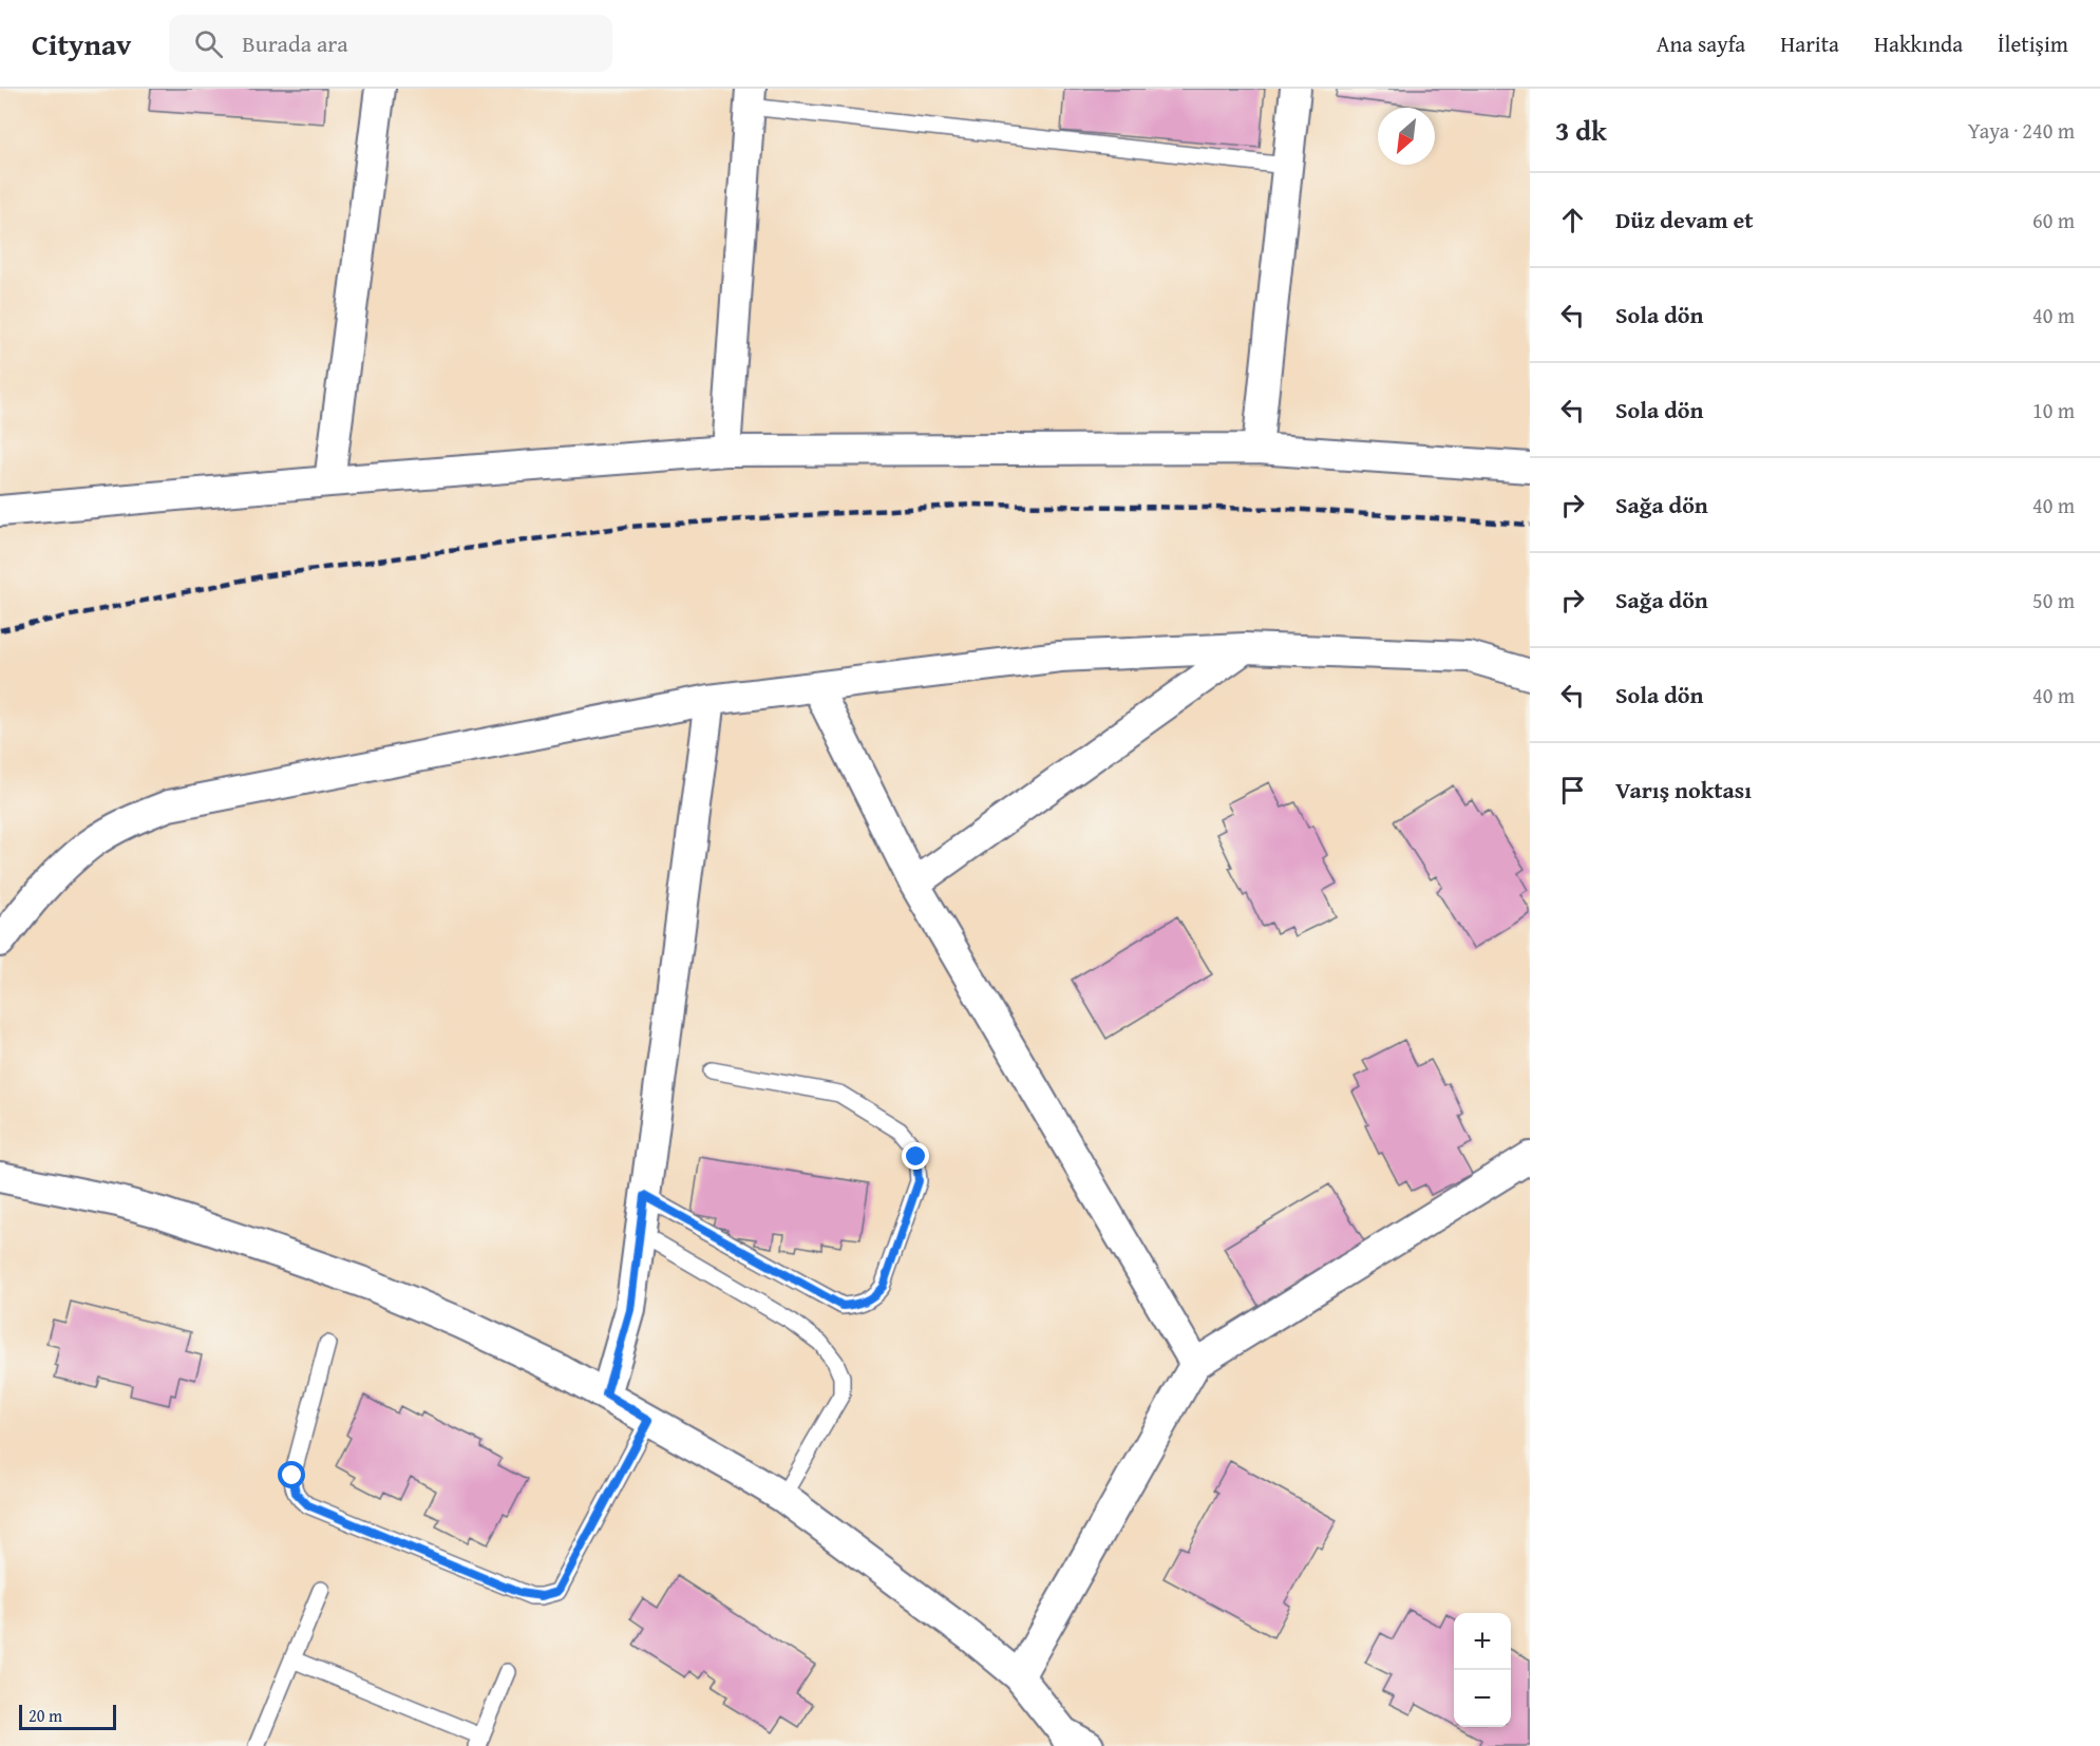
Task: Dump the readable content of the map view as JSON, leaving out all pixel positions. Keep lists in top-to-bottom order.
{
  "scale_bar": "20 m",
  "north": "bottom left",
  "page": {
    "header": "Citynav",
    "search": "Burada ara",
    "nav": [
      "Ana sayfa",
      "Harita",
      "Hakkında",
      "İletişim"
    ],
    "heading": ["3 dk", "Yaya · 240 m"],
    "list": [
      ["Düz devam et", "60 m"],
      ["Sola dön", "40 m"],
      ["Sola dön", "10 m"],
      ["Sağa dön", "40 m"],
      ["Sağa dön", "50 m"],
      ["Sola dön", "40 m"],
      "Varış noktası"
    ],
    "map_buttons": ["+", "−"],
    "scale": "20 m"
  }
}
